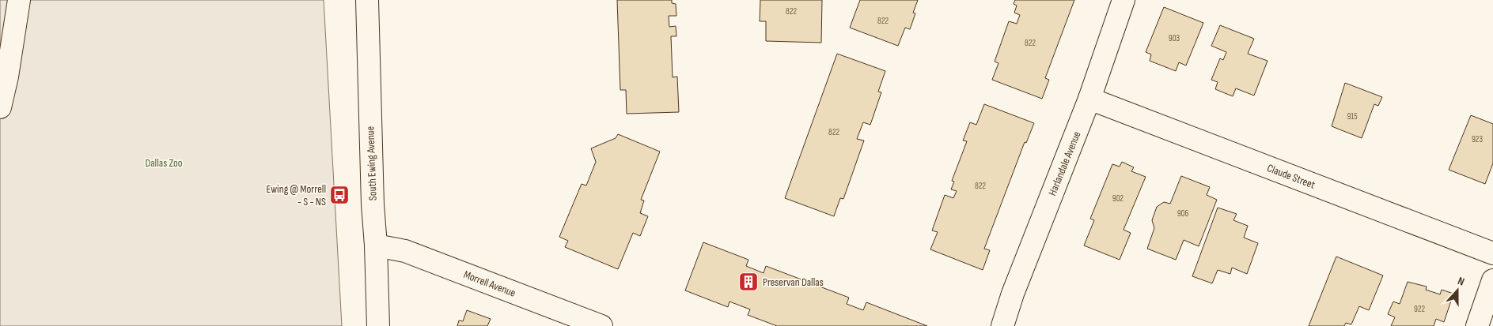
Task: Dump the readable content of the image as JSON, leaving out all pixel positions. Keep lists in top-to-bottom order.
{
  "streets": {
    "street": [
      "South Ewing Avenue",
      "Harlandale Avenue",
      "Claude Street",
      "Morrell Avenue"
    ]
  },
  "crossings": [
    ["South Ewing Avenue", "Morrell Avenue"],
    ["Harlandale Avenue", "Claude Street"]
  ],
  "parks": ["Dallas Zoo"],
  "places": {
    "bus stop": ["Ewing @ Morrell - S - NS"],
    "building": ["Preservan Dallas"]
  },
  "house_numbers": [
    "822",
    "822",
    "903",
    "822",
    "915",
    "822",
    "923",
    "822",
    "902",
    "906",
    "922"
  ],
  "north": "top"
}
